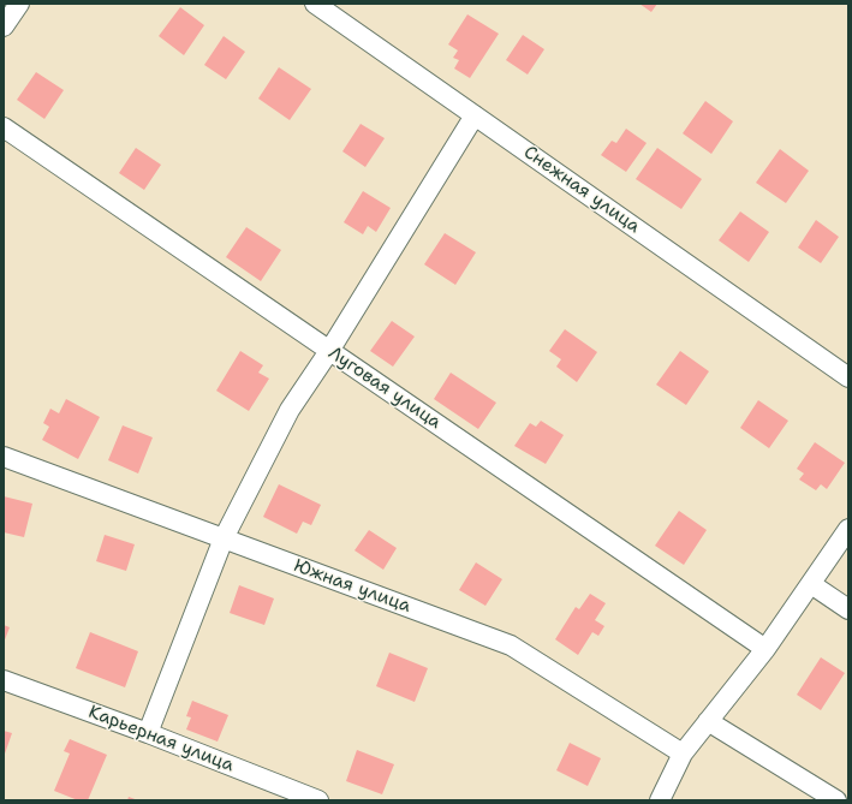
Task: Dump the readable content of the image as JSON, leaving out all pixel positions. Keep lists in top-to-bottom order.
{
  "streets": {
    "street": [
      "Снежная улица",
      "Луговая улица",
      "Южная улица",
      "Карьерная улица"
    ]
  }
}
